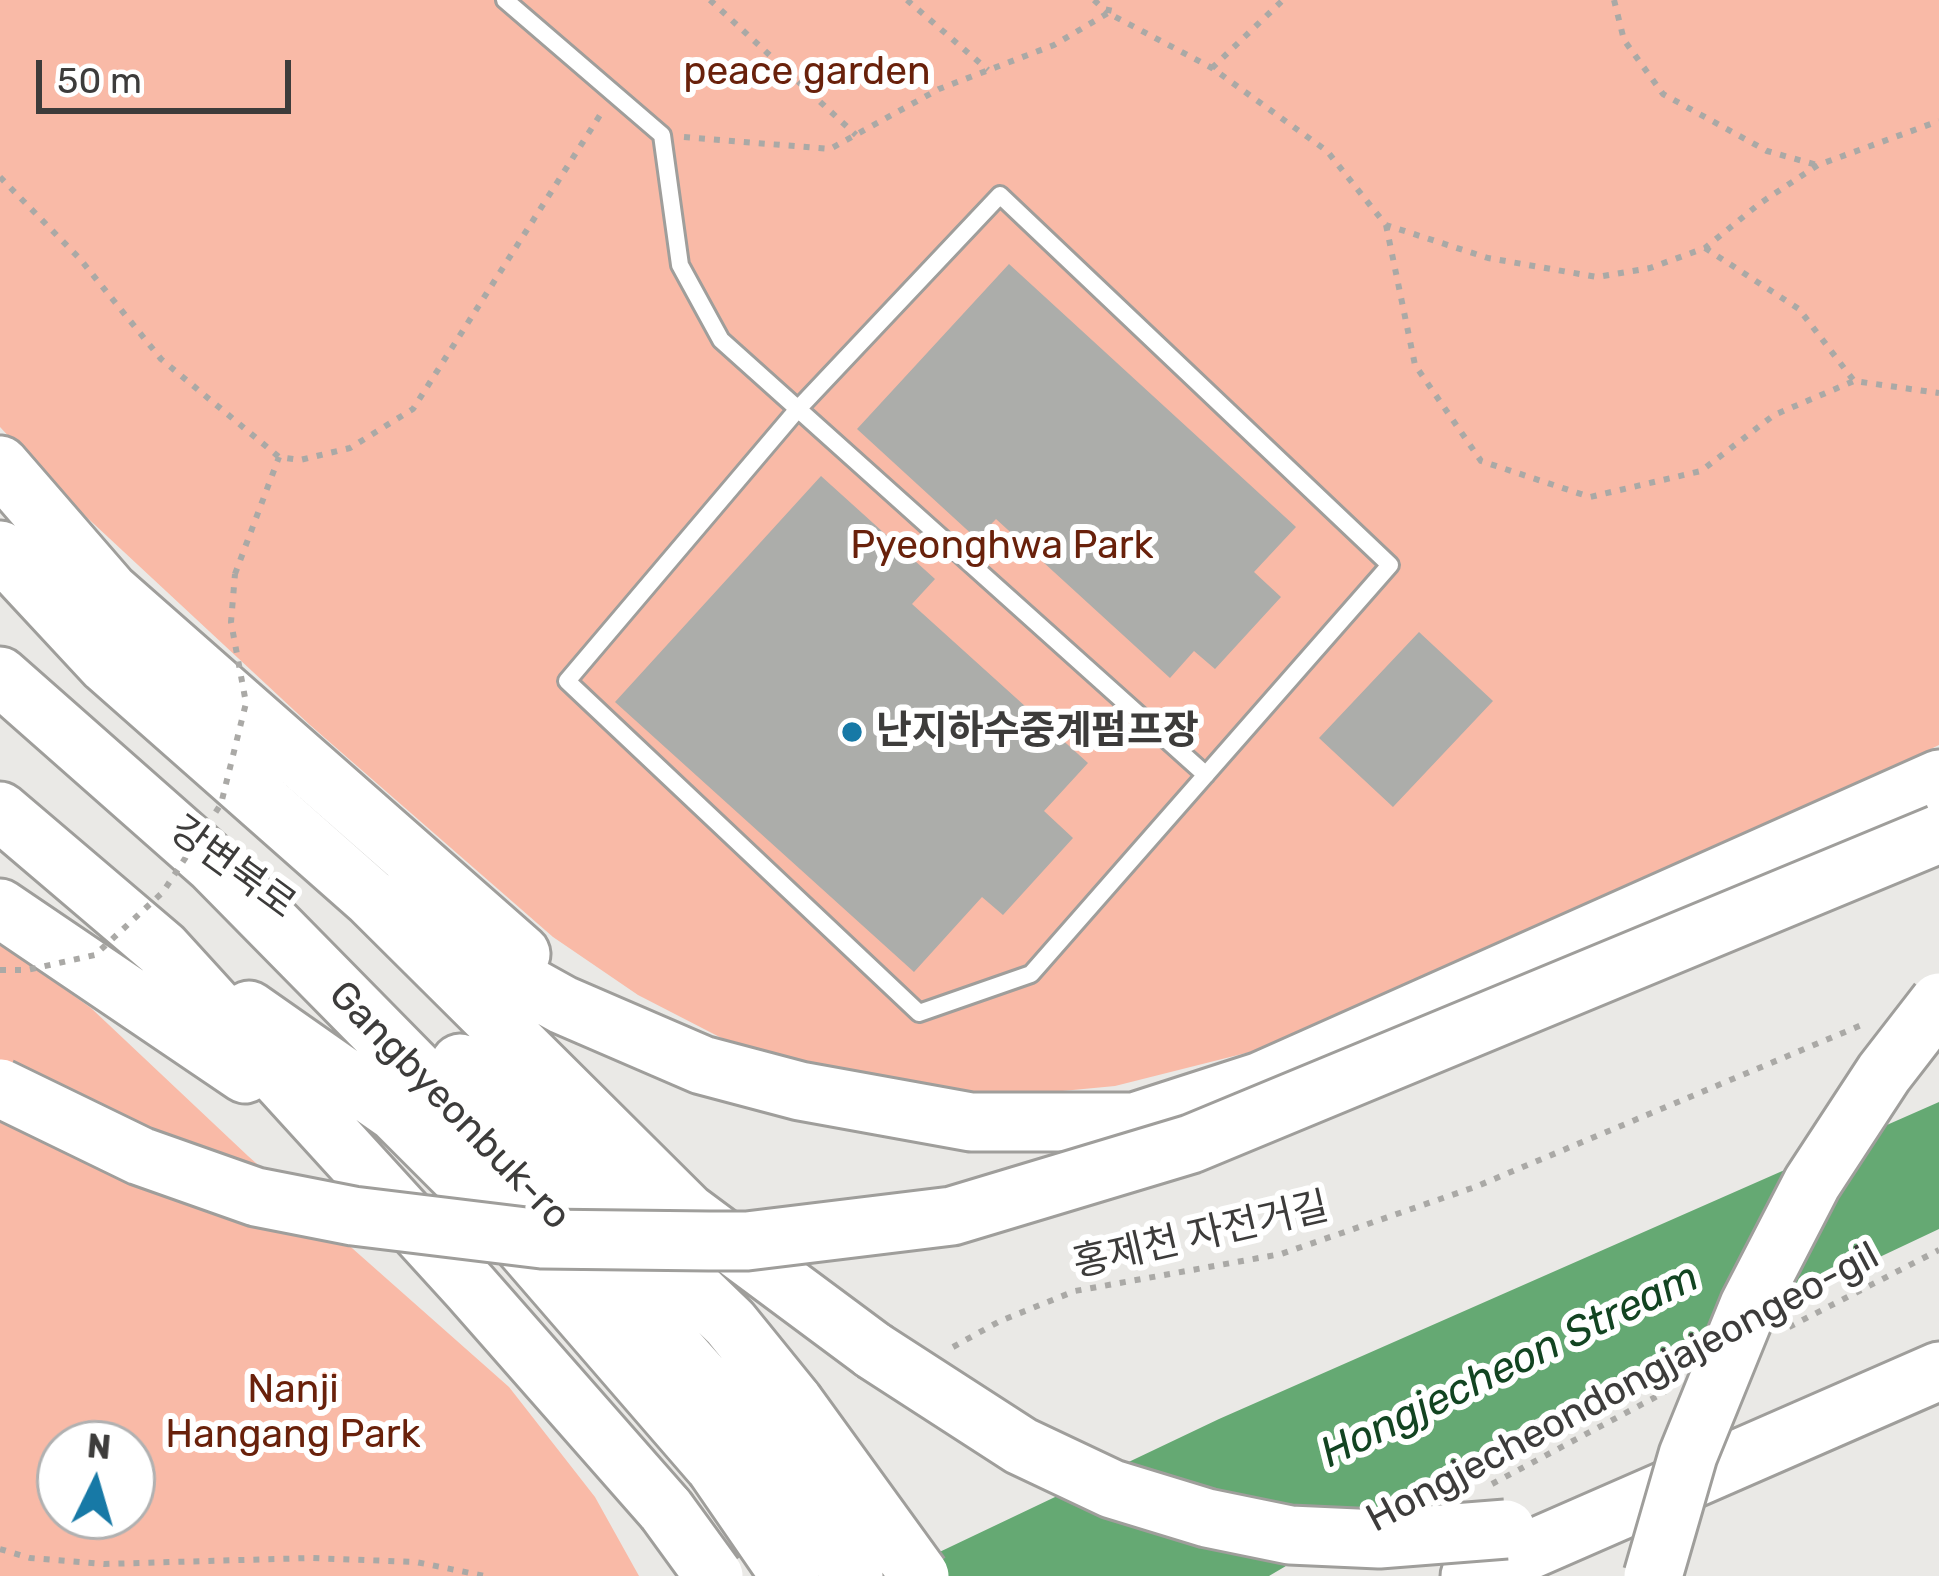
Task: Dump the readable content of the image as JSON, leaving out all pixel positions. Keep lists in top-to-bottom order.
{
  "streets": {
    "highway": ["강변북로", "Gangbyeonbuk-ro"],
    "path": ["홍제천 자전거길", "Hongjecheondongjajeongeo-gil"]
  },
  "crossings": [
    ["강변북로", "Gangbyeonbuk-ro"]
  ],
  "water": ["Hongjecheon Stream"],
  "parks": ["peace garden", "Pyeonghwa Park", "Nanji Hangang Park"],
  "places": ["난지하수중계펌프장"],
  "scale_bar": "50 m",
  "north": "top"
}
